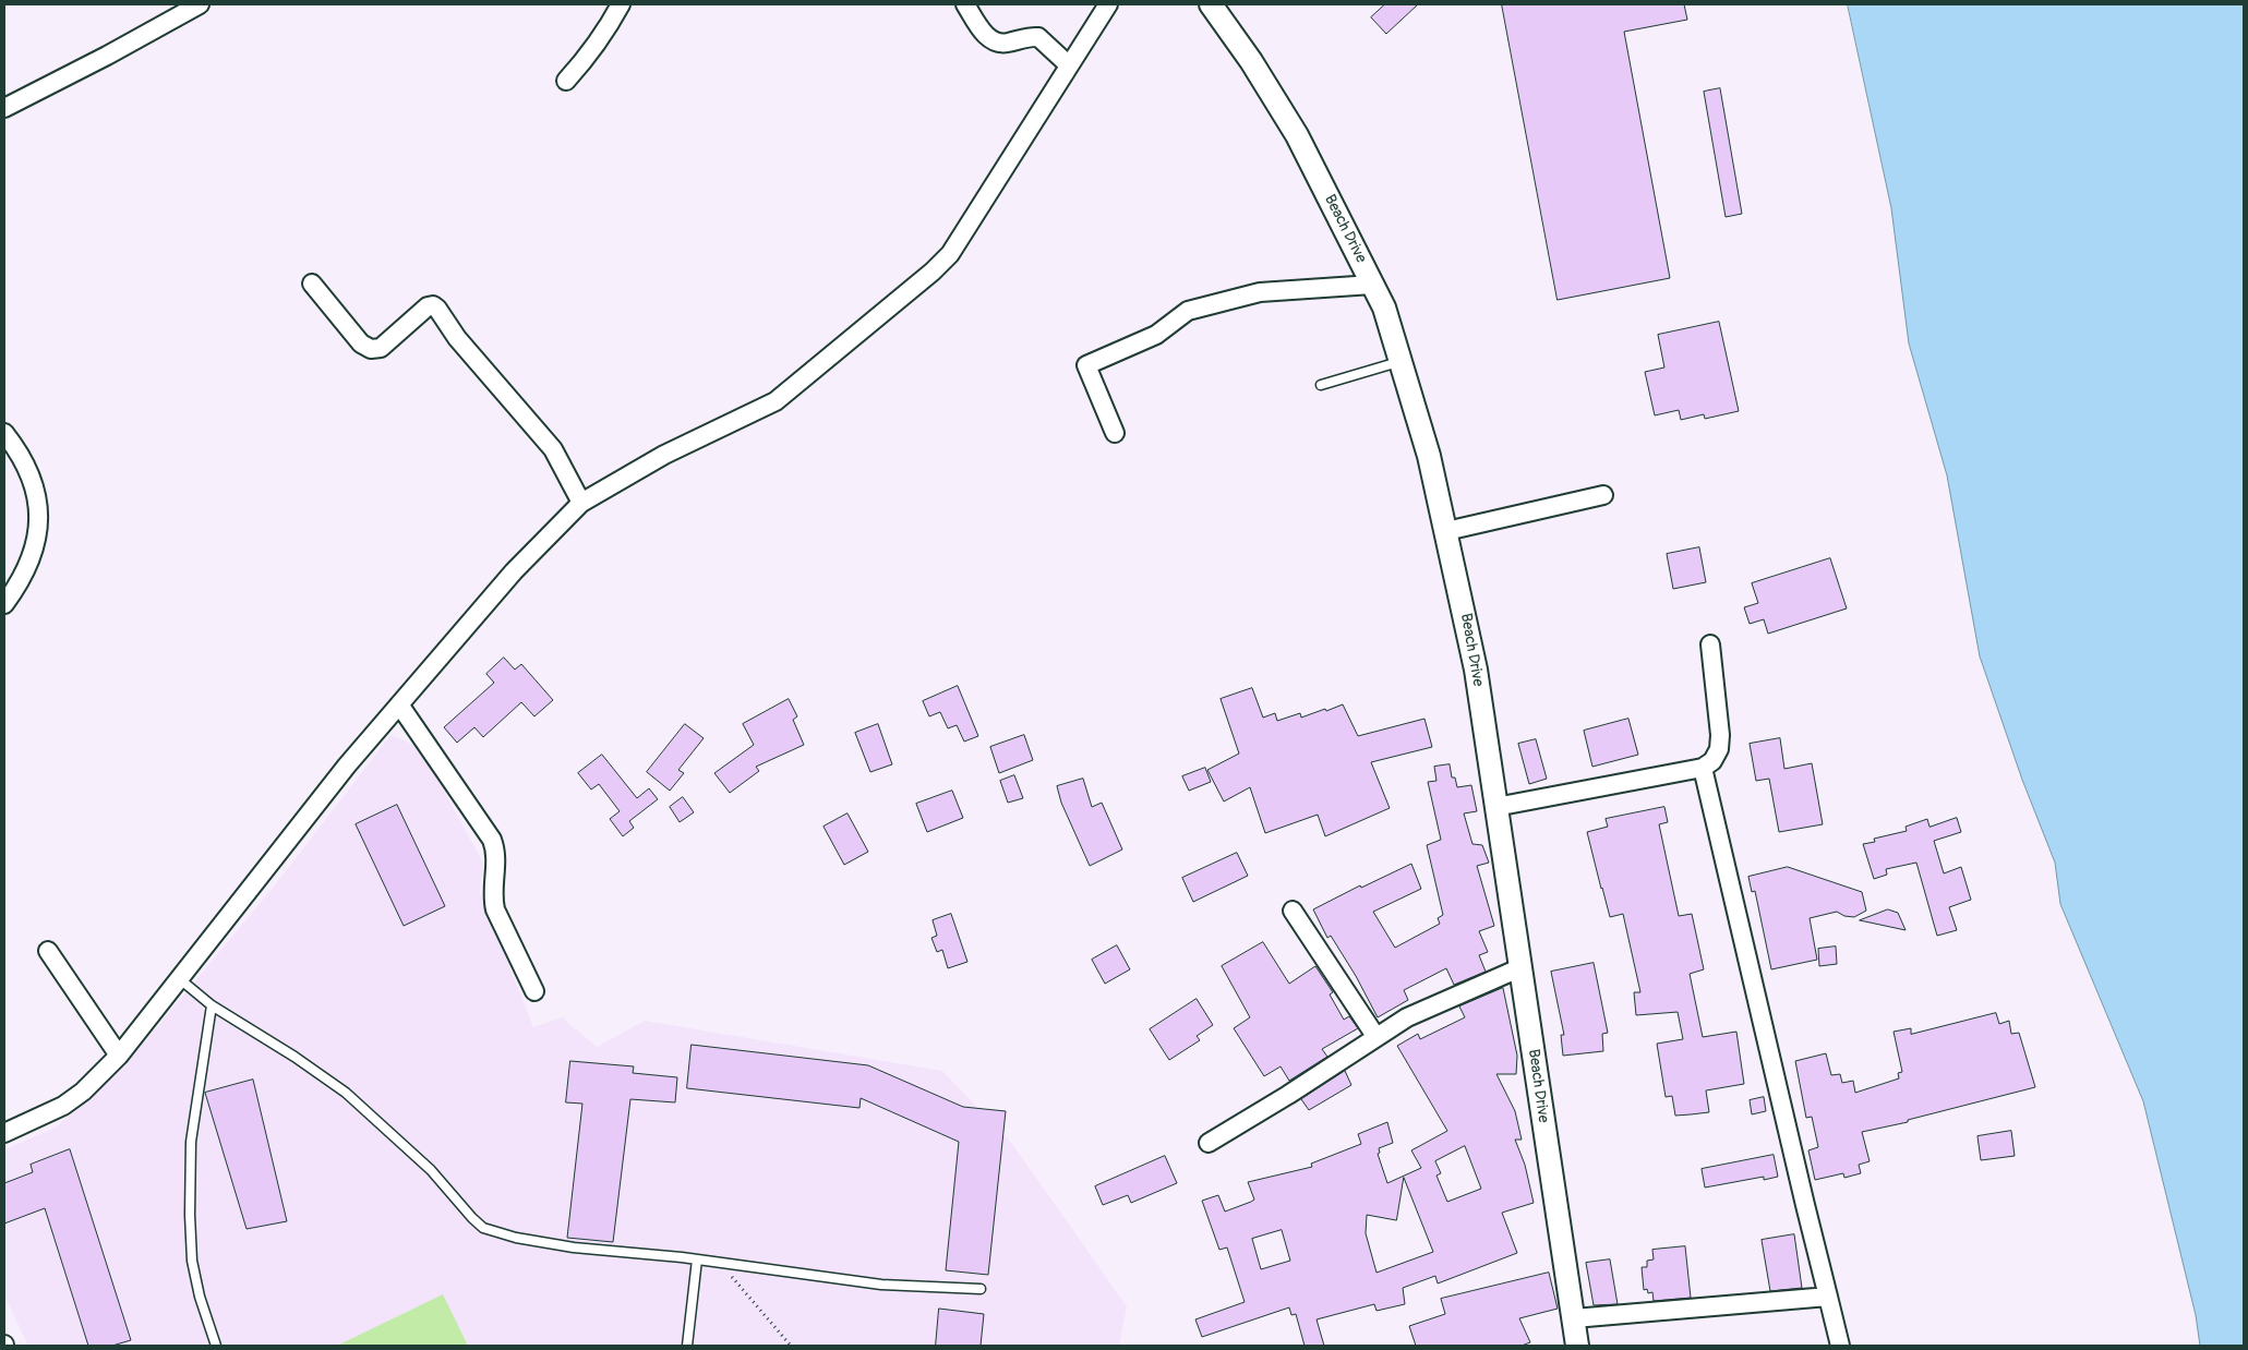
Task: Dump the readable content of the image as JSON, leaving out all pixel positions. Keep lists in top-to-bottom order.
{
  "streets": {
    "street": ["Beach Drive"]
  }
}
